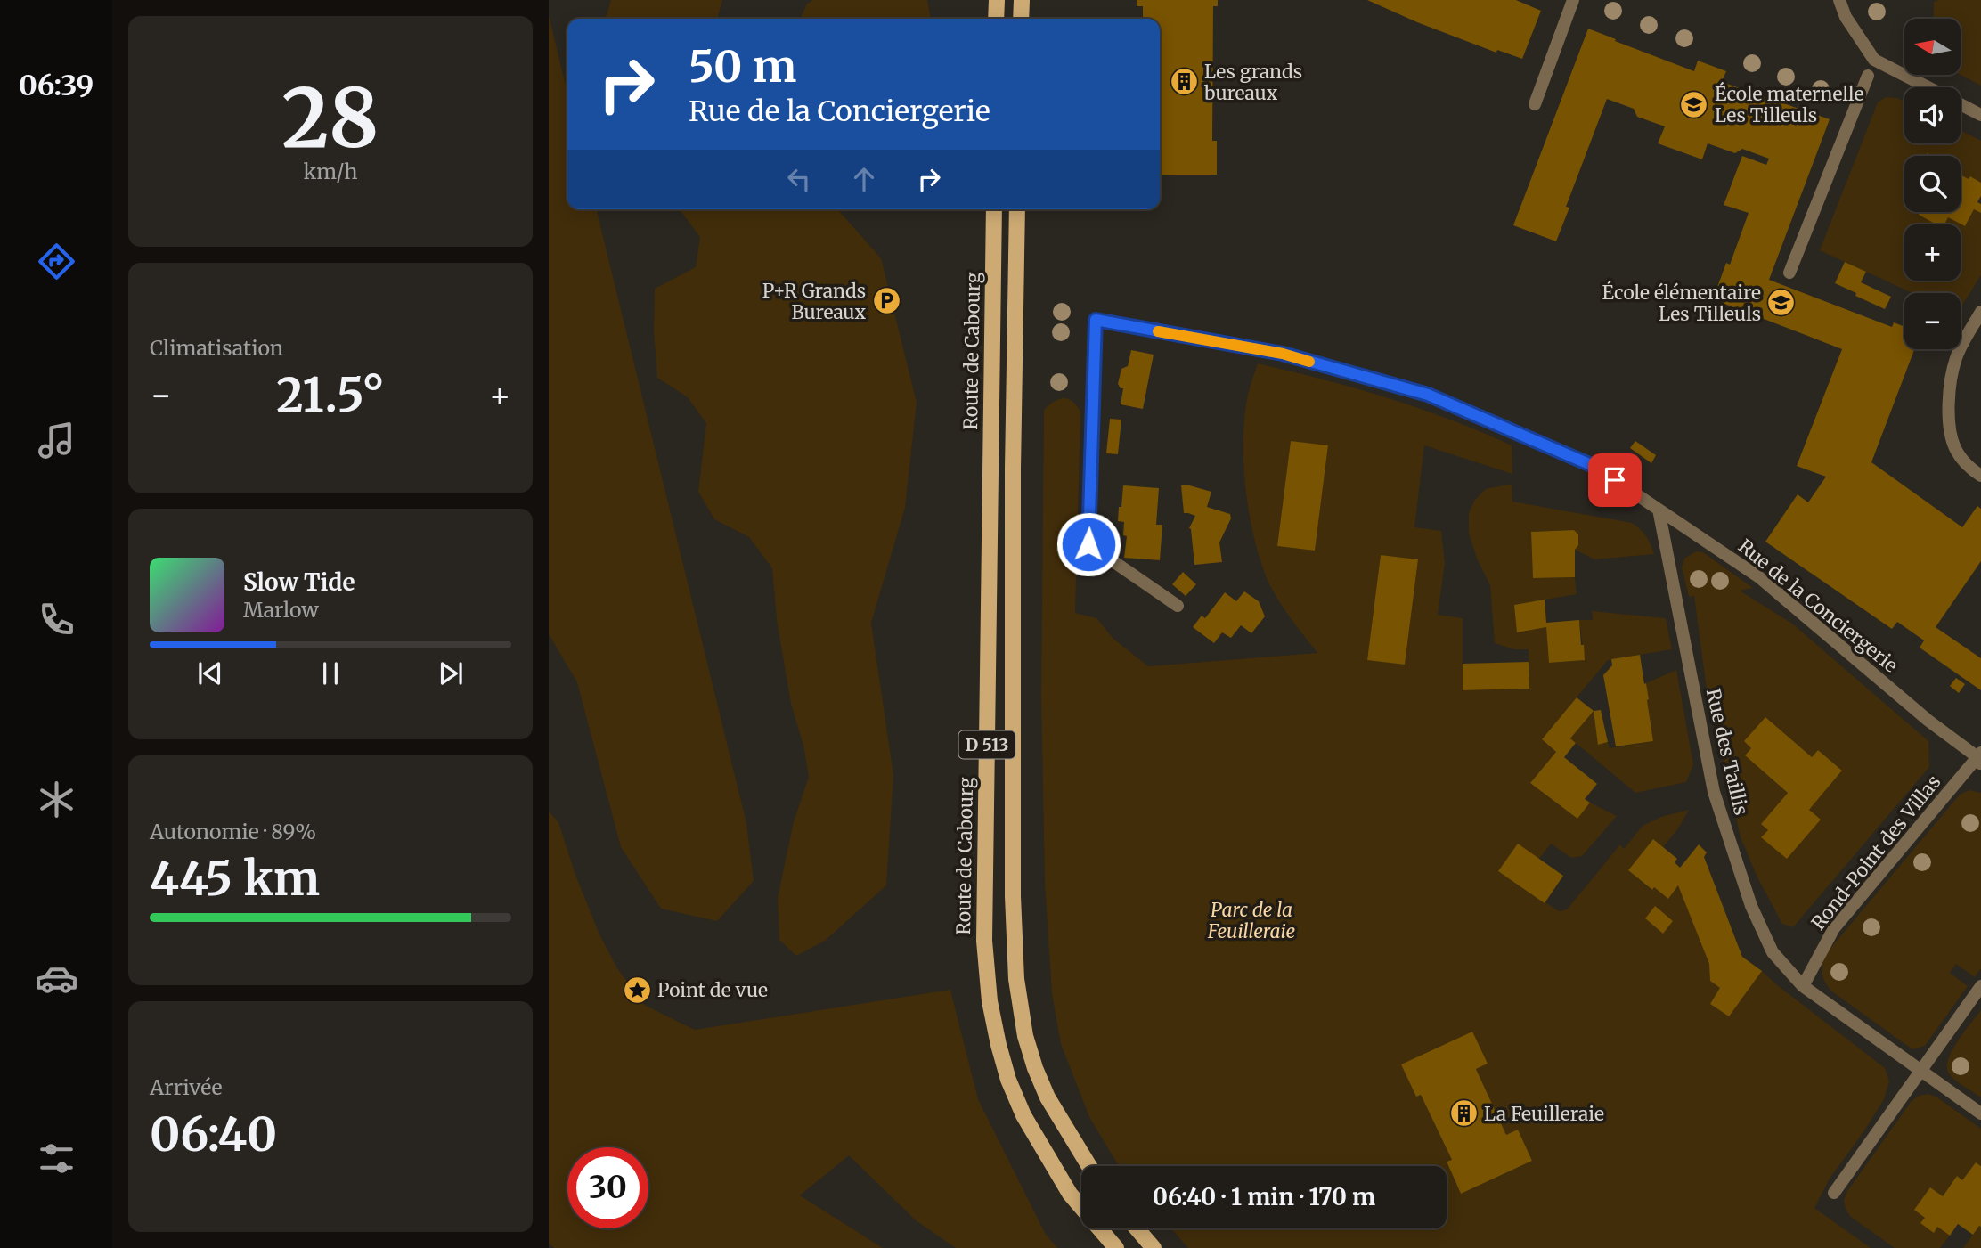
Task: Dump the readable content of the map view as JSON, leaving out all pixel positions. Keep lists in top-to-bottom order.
{
  "streets": {
    "main road": ["Route de Cabourg", "D 513"],
    "street": ["Rue de la Conciergerie", "Rue des Taillis", "Rond-Point des Villas"]
  },
  "crossings": [
    ["Rue de la Conciergerie", "Rue des Taillis"],
    ["Rue de la Conciergerie", "Rond-Point des Villas"],
    ["Rue des Taillis", "Rond-Point des Villas"]
  ],
  "parks": ["Parc de la Feuilleraie"],
  "places": {
    "building": ["Les grands bureaux", "La Feuilleraie"],
    "school or university": ["École maternelle Les Tilleuls", "École élémentaire Les Tilleuls"],
    "parking": ["P+R Grands Bureaux"],
    "place": ["Point de vue"]
  },
  "north": "left",
  "page": {
    "tabs": "06:39",
    "tile": [
      ["28", "km/h"],
      "Climatisation",
      ["Autonomie · 89%", "445 km"],
      ["Arrivée", "06:40"]
    ],
    "map_buttons": ["+", "−"],
    "turn": ["50 m", "Rue de la Conciergerie"],
    "heat": ["−", "21.5°", "+"],
    "song": ["Slow Tide", "Marlow"],
    "limit": "30",
    "trip": "06:40 · 1 min · 170 m"
  }
}
